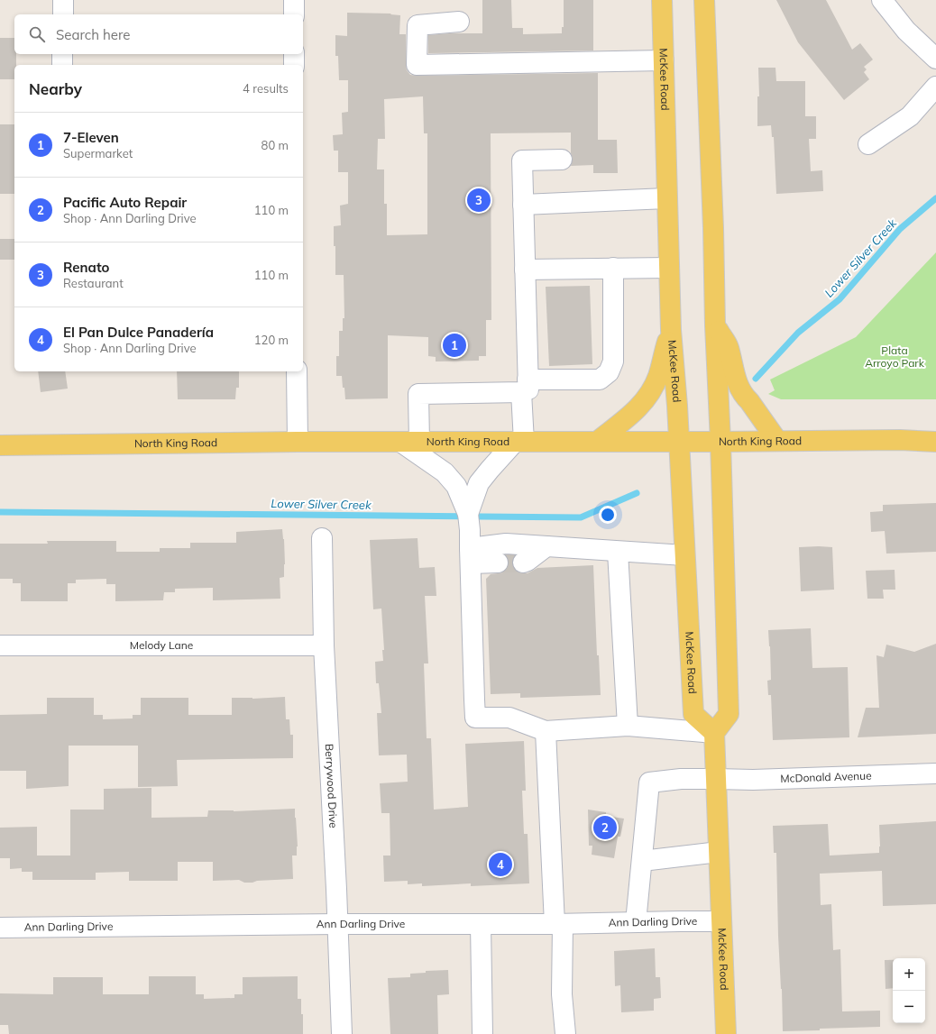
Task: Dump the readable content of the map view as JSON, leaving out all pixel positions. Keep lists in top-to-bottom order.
{
  "streets": {
    "main road": ["McKee Road", "North King Road"],
    "street": [
      "Melody Lane",
      "McDonald Avenue",
      "Berrywood Drive",
      "Ann Darling Drive"
    ]
  },
  "crossings": [
    ["McKee Road", "North King Road"],
    ["McKee Road", "McDonald Avenue"],
    ["McKee Road", "Ann Darling Drive"],
    ["Melody Lane", "Berrywood Drive"],
    ["Berrywood Drive", "Ann Darling Drive"]
  ],
  "water": ["Lower Silver Creek"],
  "parks": ["Plata Arroyo Park"],
  "page": {
    "search": "Search here",
    "heading": ["Nearby", "4 results"],
    "list": [
      {
        "mark": "1",
        "name": "7-Eleven",
        "note": "Supermarket",
        "value": "80 m"
      },
      {
        "mark": "2",
        "name": "Pacific Auto Repair",
        "note": "Shop · Ann Darling Drive",
        "value": "110 m"
      },
      {
        "mark": "3",
        "name": "Renato",
        "note": "Restaurant",
        "value": "110 m"
      },
      {
        "mark": "4",
        "name": "El Pan Dulce Panadería",
        "note": "Shop · Ann Darling Drive",
        "value": "120 m"
      }
    ],
    "pins": [
      "3",
      "1",
      "2",
      "4"
    ],
    "map_buttons": ["+", "−"]
  }
}
